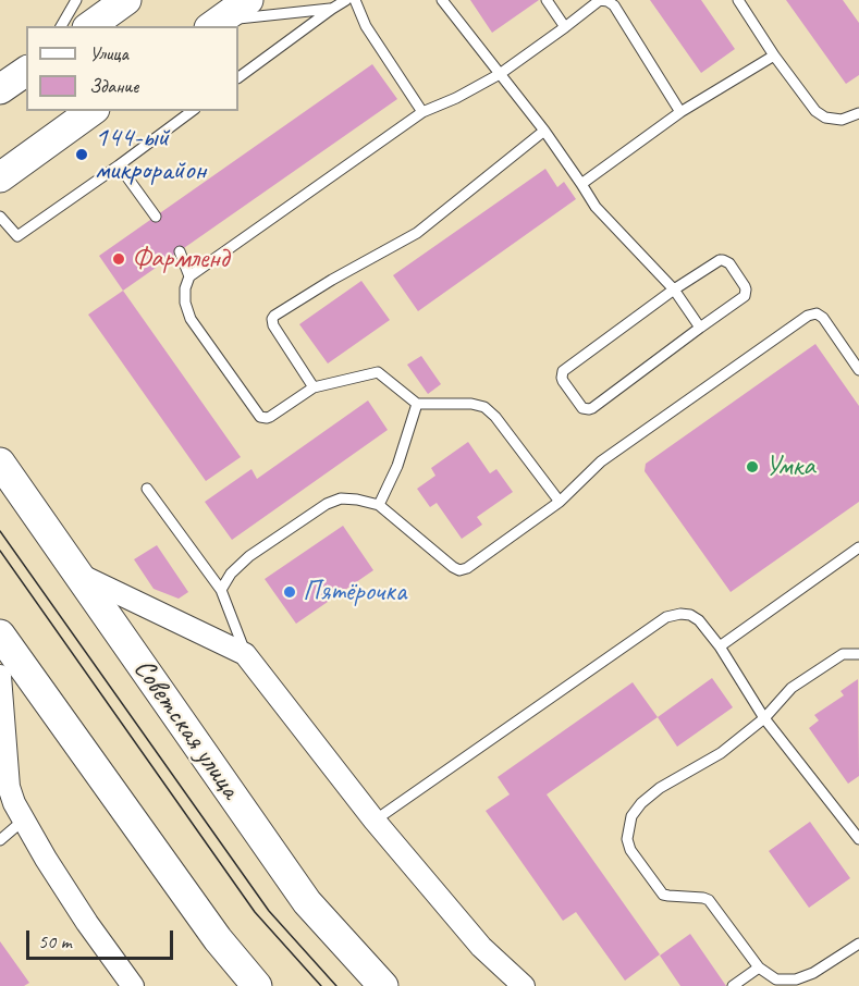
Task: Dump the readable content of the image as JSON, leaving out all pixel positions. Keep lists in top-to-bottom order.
{
  "streets": {
    "main road": ["Советская улица"]
  },
  "places": [
    "144-ый микрорайон",
    "Фармленд",
    "Умка",
    "Пятёрочка"
  ],
  "legend": ["Улица", "Здание"],
  "scale_bar": "50 m"
}
